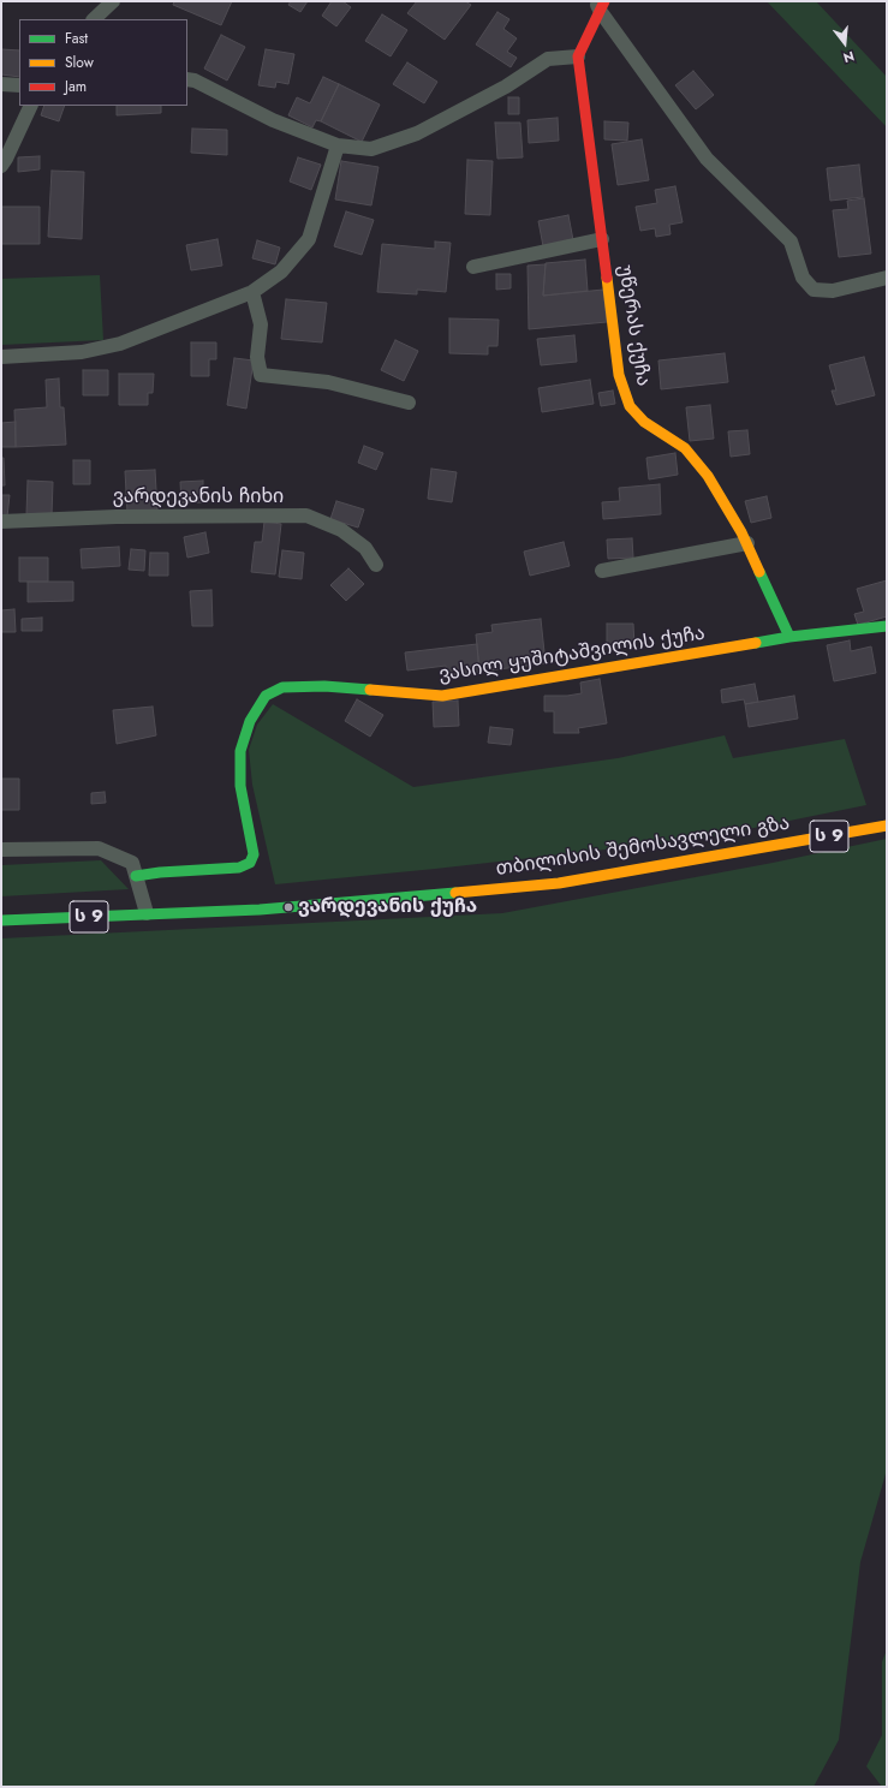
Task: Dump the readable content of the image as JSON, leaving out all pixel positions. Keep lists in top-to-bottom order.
{
  "streets": {
    "main road": [
      "უწერას ქუჩა",
      "ვასილ ყუშიტაშვილის ქუჩა",
      "ს 9",
      "თბილისის შემოსავლელი გზა"
    ],
    "street": ["ვარდევანის ჩიხი"]
  },
  "crossings": [
    ["უწერას ქუჩა", "ვასილ ყუშიტაშვილის ქუჩა"]
  ],
  "places": ["ვარდევანის ქუჩა"],
  "legend": ["Fast", "Slow", "Jam"],
  "north": "bottom"
}
